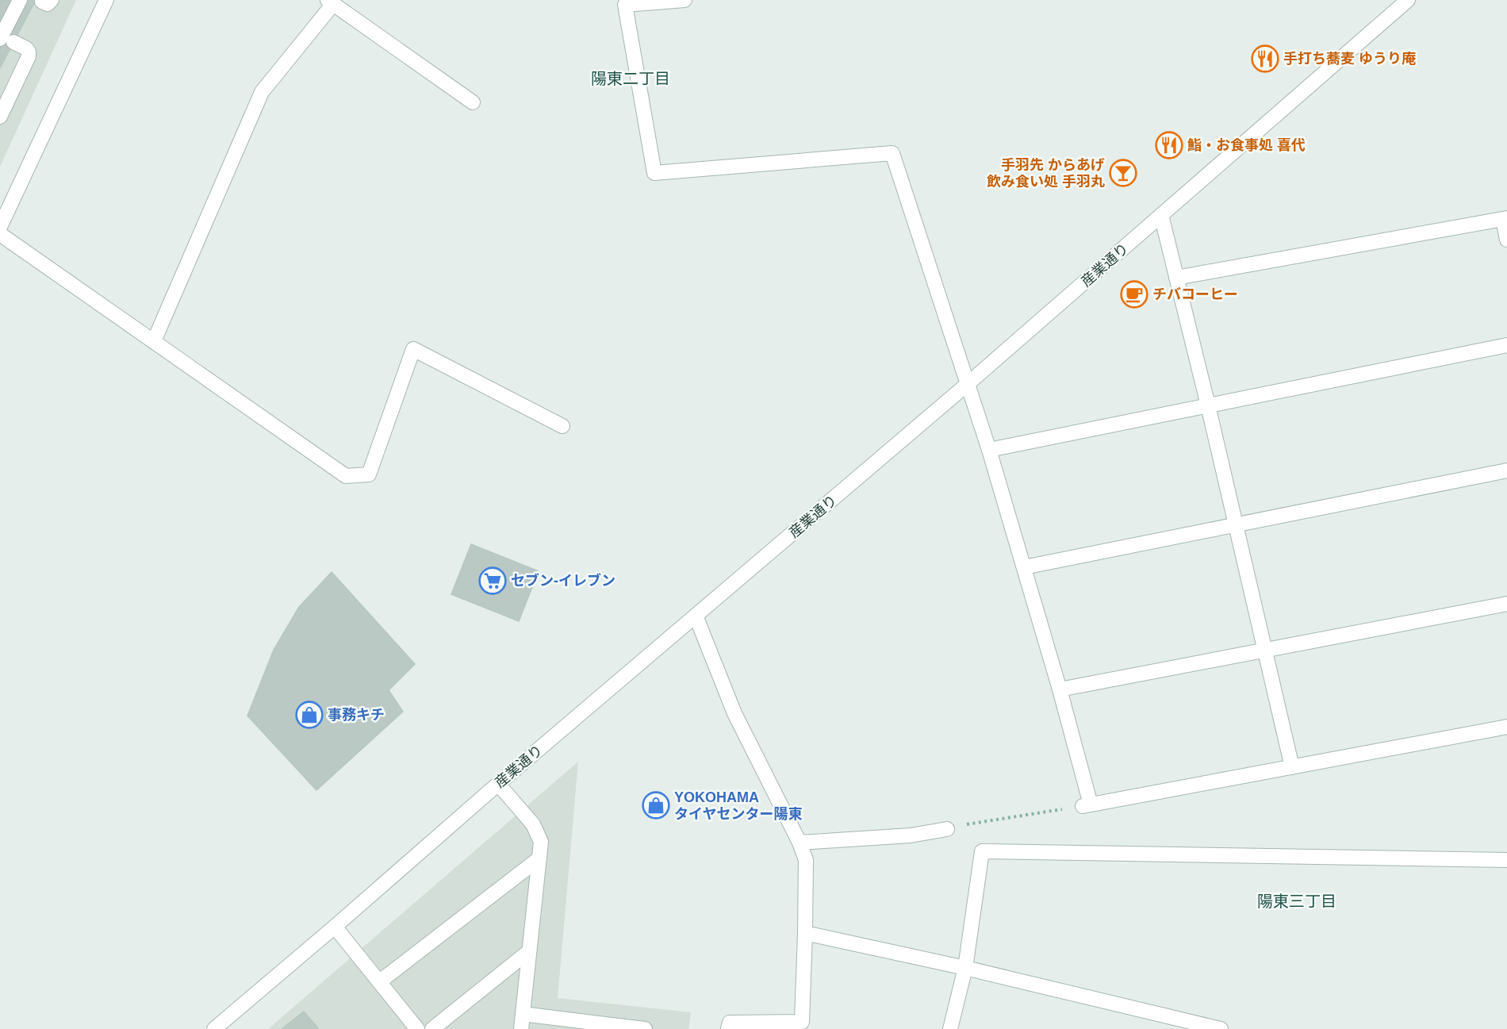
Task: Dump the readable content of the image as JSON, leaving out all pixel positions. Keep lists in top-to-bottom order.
{
  "streets": {
    "street": ["産業通り"]
  },
  "districts": ["陽東二丁目", "陽東三丁目"],
  "places": {
    "restaurant": ["手打ち蕎麦 ゆうり庵", "鮨・お食事処 喜代"],
    "bar": ["手羽先 からあげ 飲み食い処 手羽丸"],
    "cafe": ["チバコーヒー"],
    "supermarket": ["セブン-イレブン"],
    "shop": ["事務キチ", "YOKOHAMA タイヤセンター陽東"]
  }
}
